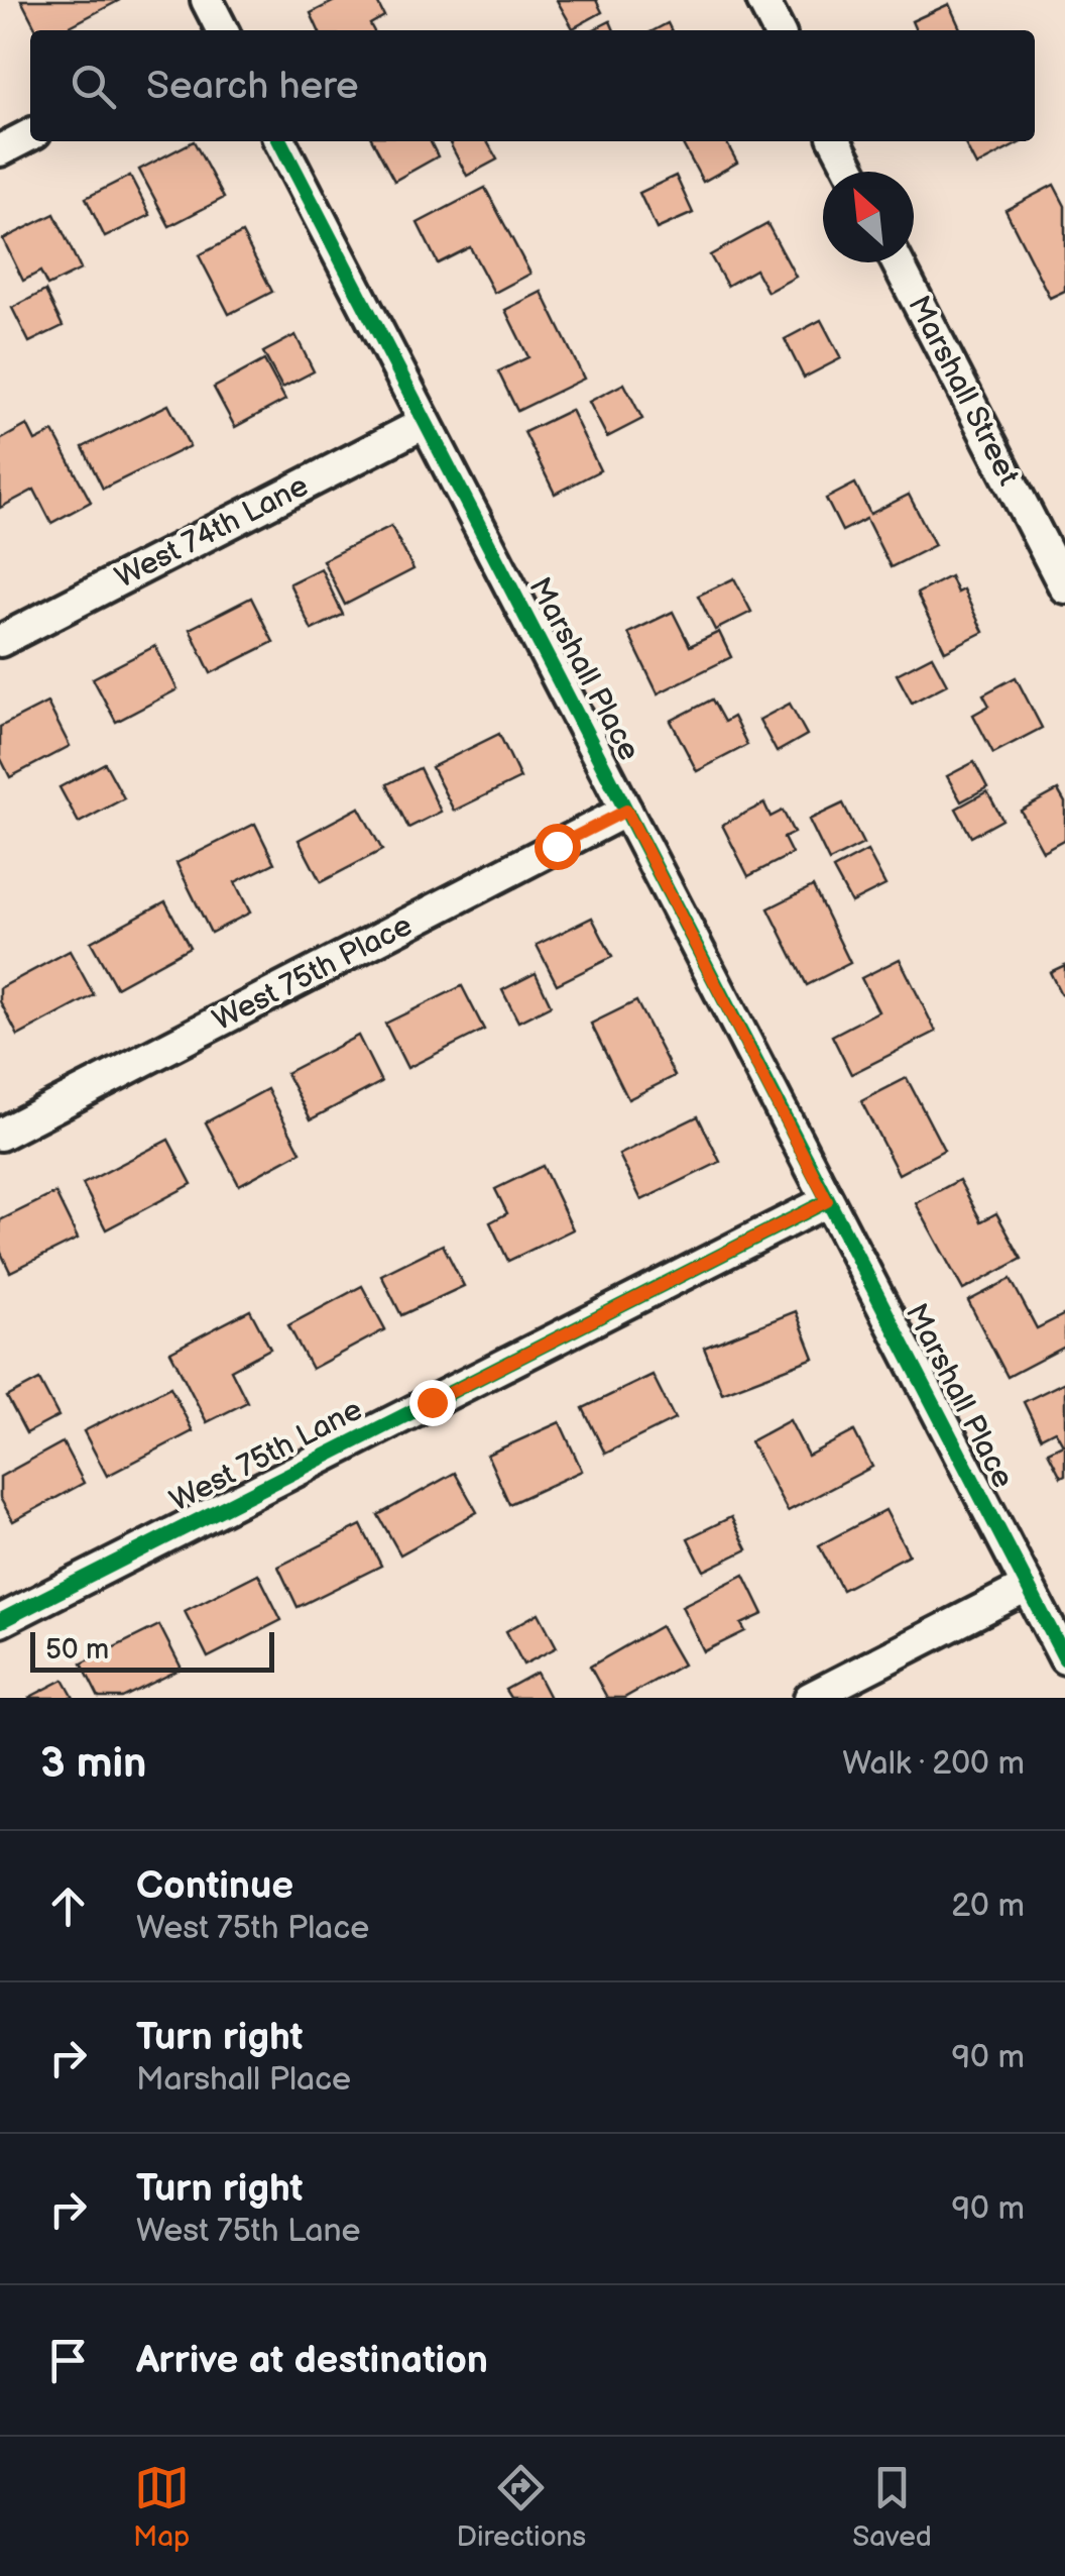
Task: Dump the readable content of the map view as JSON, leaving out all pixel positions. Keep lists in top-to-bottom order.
{
  "streets": {
    "street": [
      "Marshall Street",
      "West 74th Lane",
      "Marshall Place",
      "West 75th Place",
      "West 75th Lane"
    ]
  },
  "crossings": [
    ["West 74th Lane", "Marshall Place"],
    ["Marshall Place", "West 75th Place"],
    ["Marshall Place", "West 75th Lane"]
  ],
  "scale_bar": "50 m",
  "north": "top left",
  "page": {
    "search": "Search here",
    "scale": "50 m",
    "heading": ["3 min", "Walk · 200 m"],
    "list": [
      ["Continue", "West 75th Place", "20 m"],
      ["Turn right", "Marshall Place", "90 m"],
      ["Turn right", "West 75th Lane", "90 m"],
      "Arrive at destination"
    ],
    "nav": ["Map", "Directions", "Saved"]
  }
}
